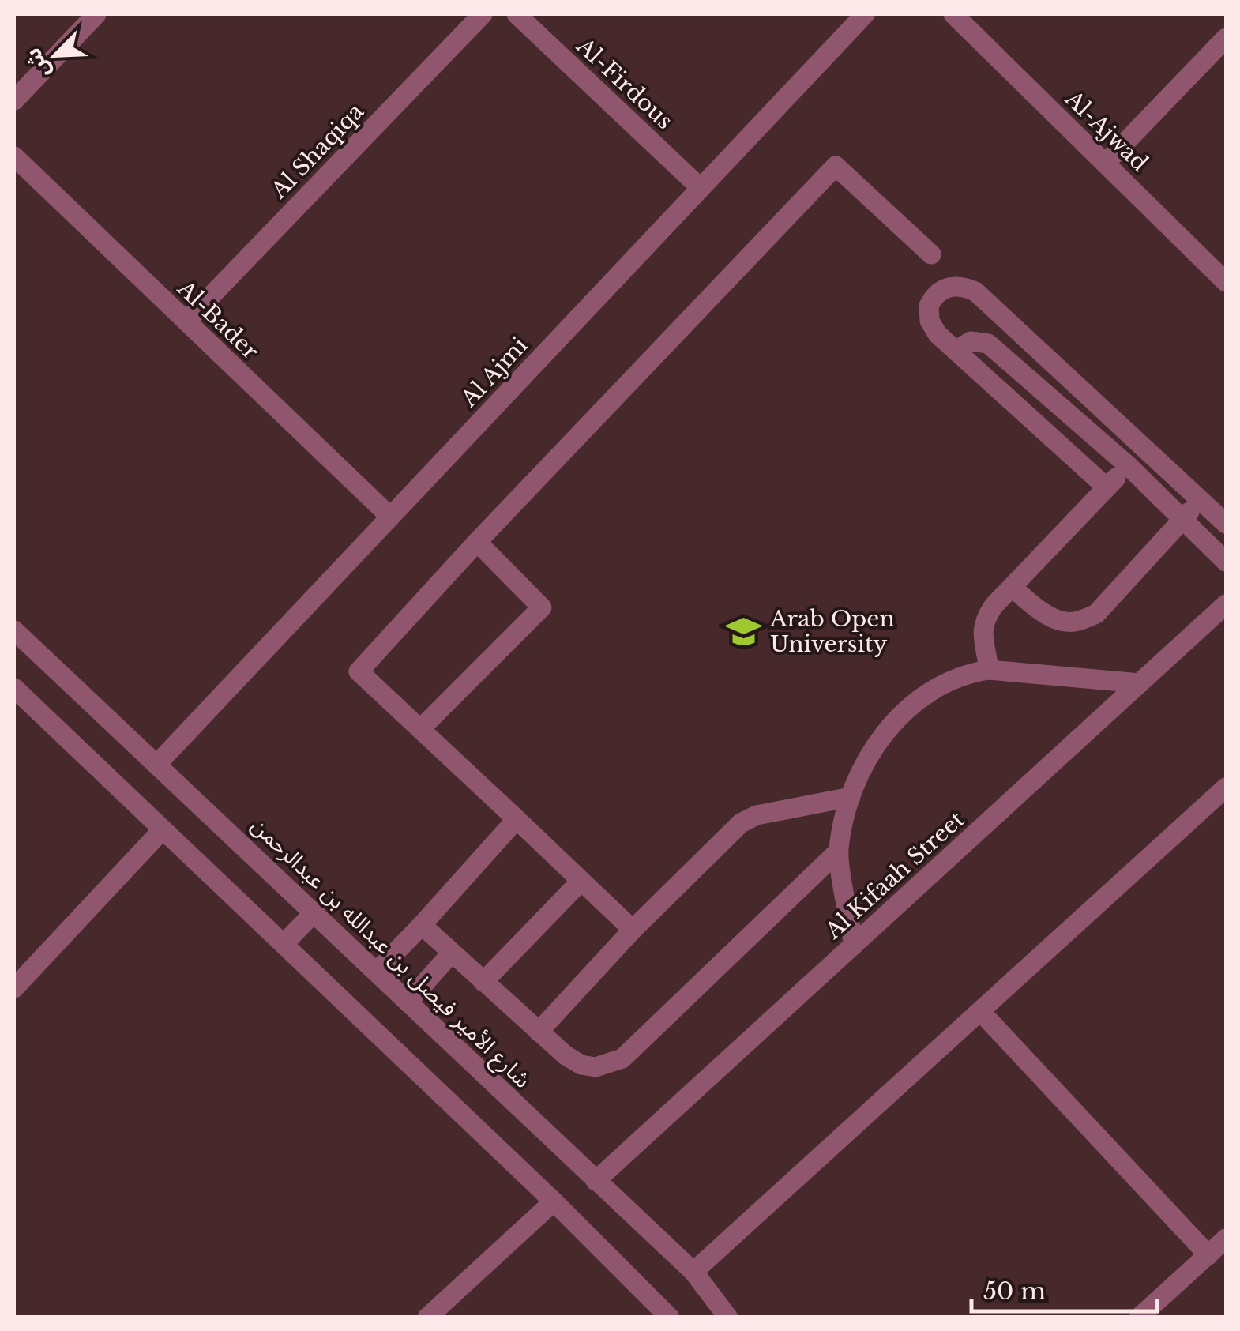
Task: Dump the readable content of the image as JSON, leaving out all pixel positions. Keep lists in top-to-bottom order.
{
  "streets": {
    "street": [
      "Al-Firdous",
      "Al-Ajwad",
      "Al Shaqiqa",
      "Al-Bader",
      "Al Ajmi",
      "Al Kifaah Street",
      "شارع الأمير فيصل بن عبدالله بن عبدالرحمن"
    ]
  },
  "crossings": [
    ["Al-Firdous", "Al Ajmi"],
    ["Al Shaqiqa", "Al-Bader"],
    ["Al-Bader", "Al Ajmi"],
    ["Al Ajmi", "شارع الأمير فيصل بن عبدالله بن عبدالرحمن"],
    ["Al Kifaah Street", "شارع الأمير فيصل بن عبدالله بن عبدالرحمن"]
  ],
  "places": {
    "school or university": ["Arab Open University"]
  },
  "scale_bar": "50 m",
  "north": "bottom left"
}
